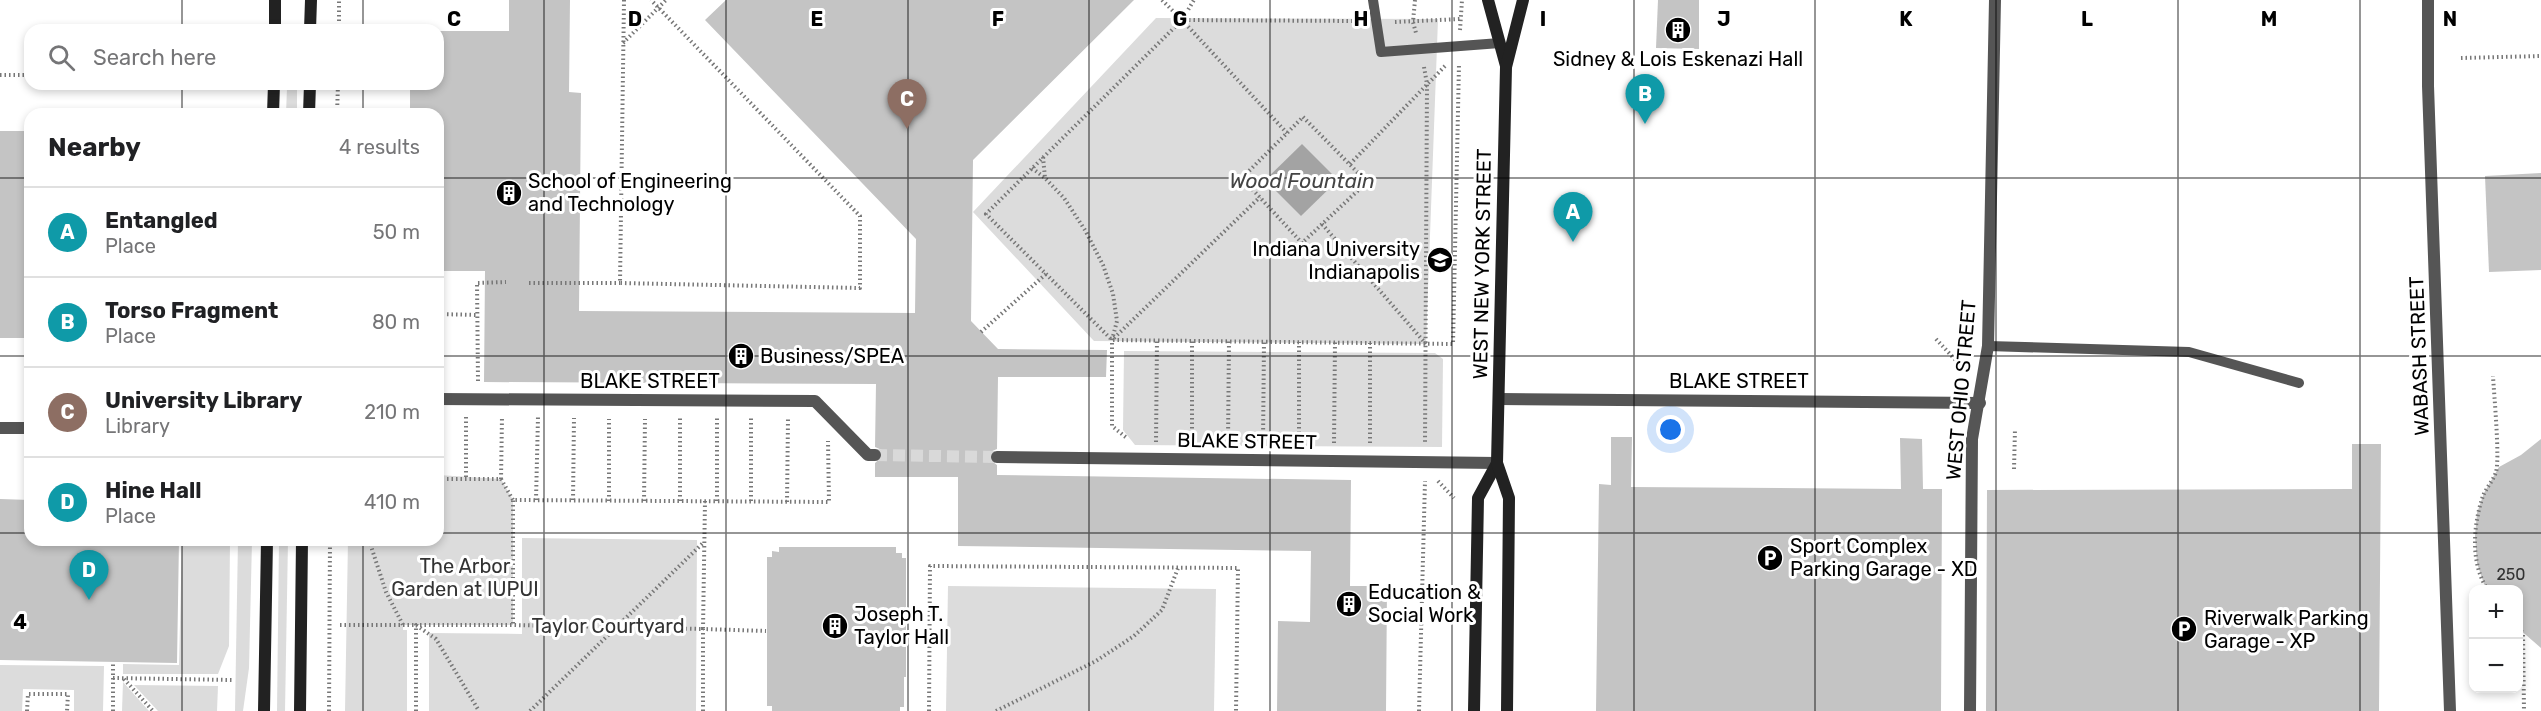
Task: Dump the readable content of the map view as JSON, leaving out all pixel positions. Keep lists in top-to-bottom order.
{
  "streets": {
    "main road": ["WEST NEW YORK STREET"],
    "street": ["WABASH STREET", "BLAKE STREET", "WEST OHIO STREET"]
  },
  "crossings": [
    ["WEST NEW YORK STREET", "BLAKE STREET"],
    ["BLAKE STREET", "WEST OHIO STREET"]
  ],
  "water": ["Wood Fountain"],
  "parks": ["The Arbor Garden at IUPUI", "Taylor Courtyard"],
  "places": {
    "building": [
      "Sidney & Lois Eskenazi Hall",
      "School of Engineering and Technology",
      "Business/SPEA",
      "Education & Social Work",
      "Joseph T. Taylor Hall"
    ],
    "school or university": ["Indiana University Indianapolis"],
    "parking": ["Sport Complex Parking Garage - XD", "Riverwalk Parking Garage - XP"]
  },
  "house_numbers": ["250"],
  "page": {
    "search": "Search here",
    "pins": [
      "B",
      "C",
      "A",
      "D"
    ],
    "heading": ["Nearby", "4 results"],
    "list": [
      {
        "mark": "A",
        "name": "Entangled",
        "note": "Place",
        "value": "50 m"
      },
      {
        "mark": "B",
        "name": "Torso Fragment",
        "note": "Place",
        "value": "80 m"
      },
      {
        "mark": "C",
        "name": "University Library",
        "note": "Library",
        "value": "210 m"
      },
      {
        "mark": "D",
        "name": "Hine Hall",
        "note": "Place",
        "value": "410 m"
      }
    ],
    "map_buttons": ["+", "−"]
  },
  "grid": {
    "columns": [
      "C",
      "D",
      "E",
      "F",
      "G",
      "H",
      "I",
      "J",
      "K",
      "L",
      "M",
      "N"
    ],
    "rows": ["4"]
  }
}
